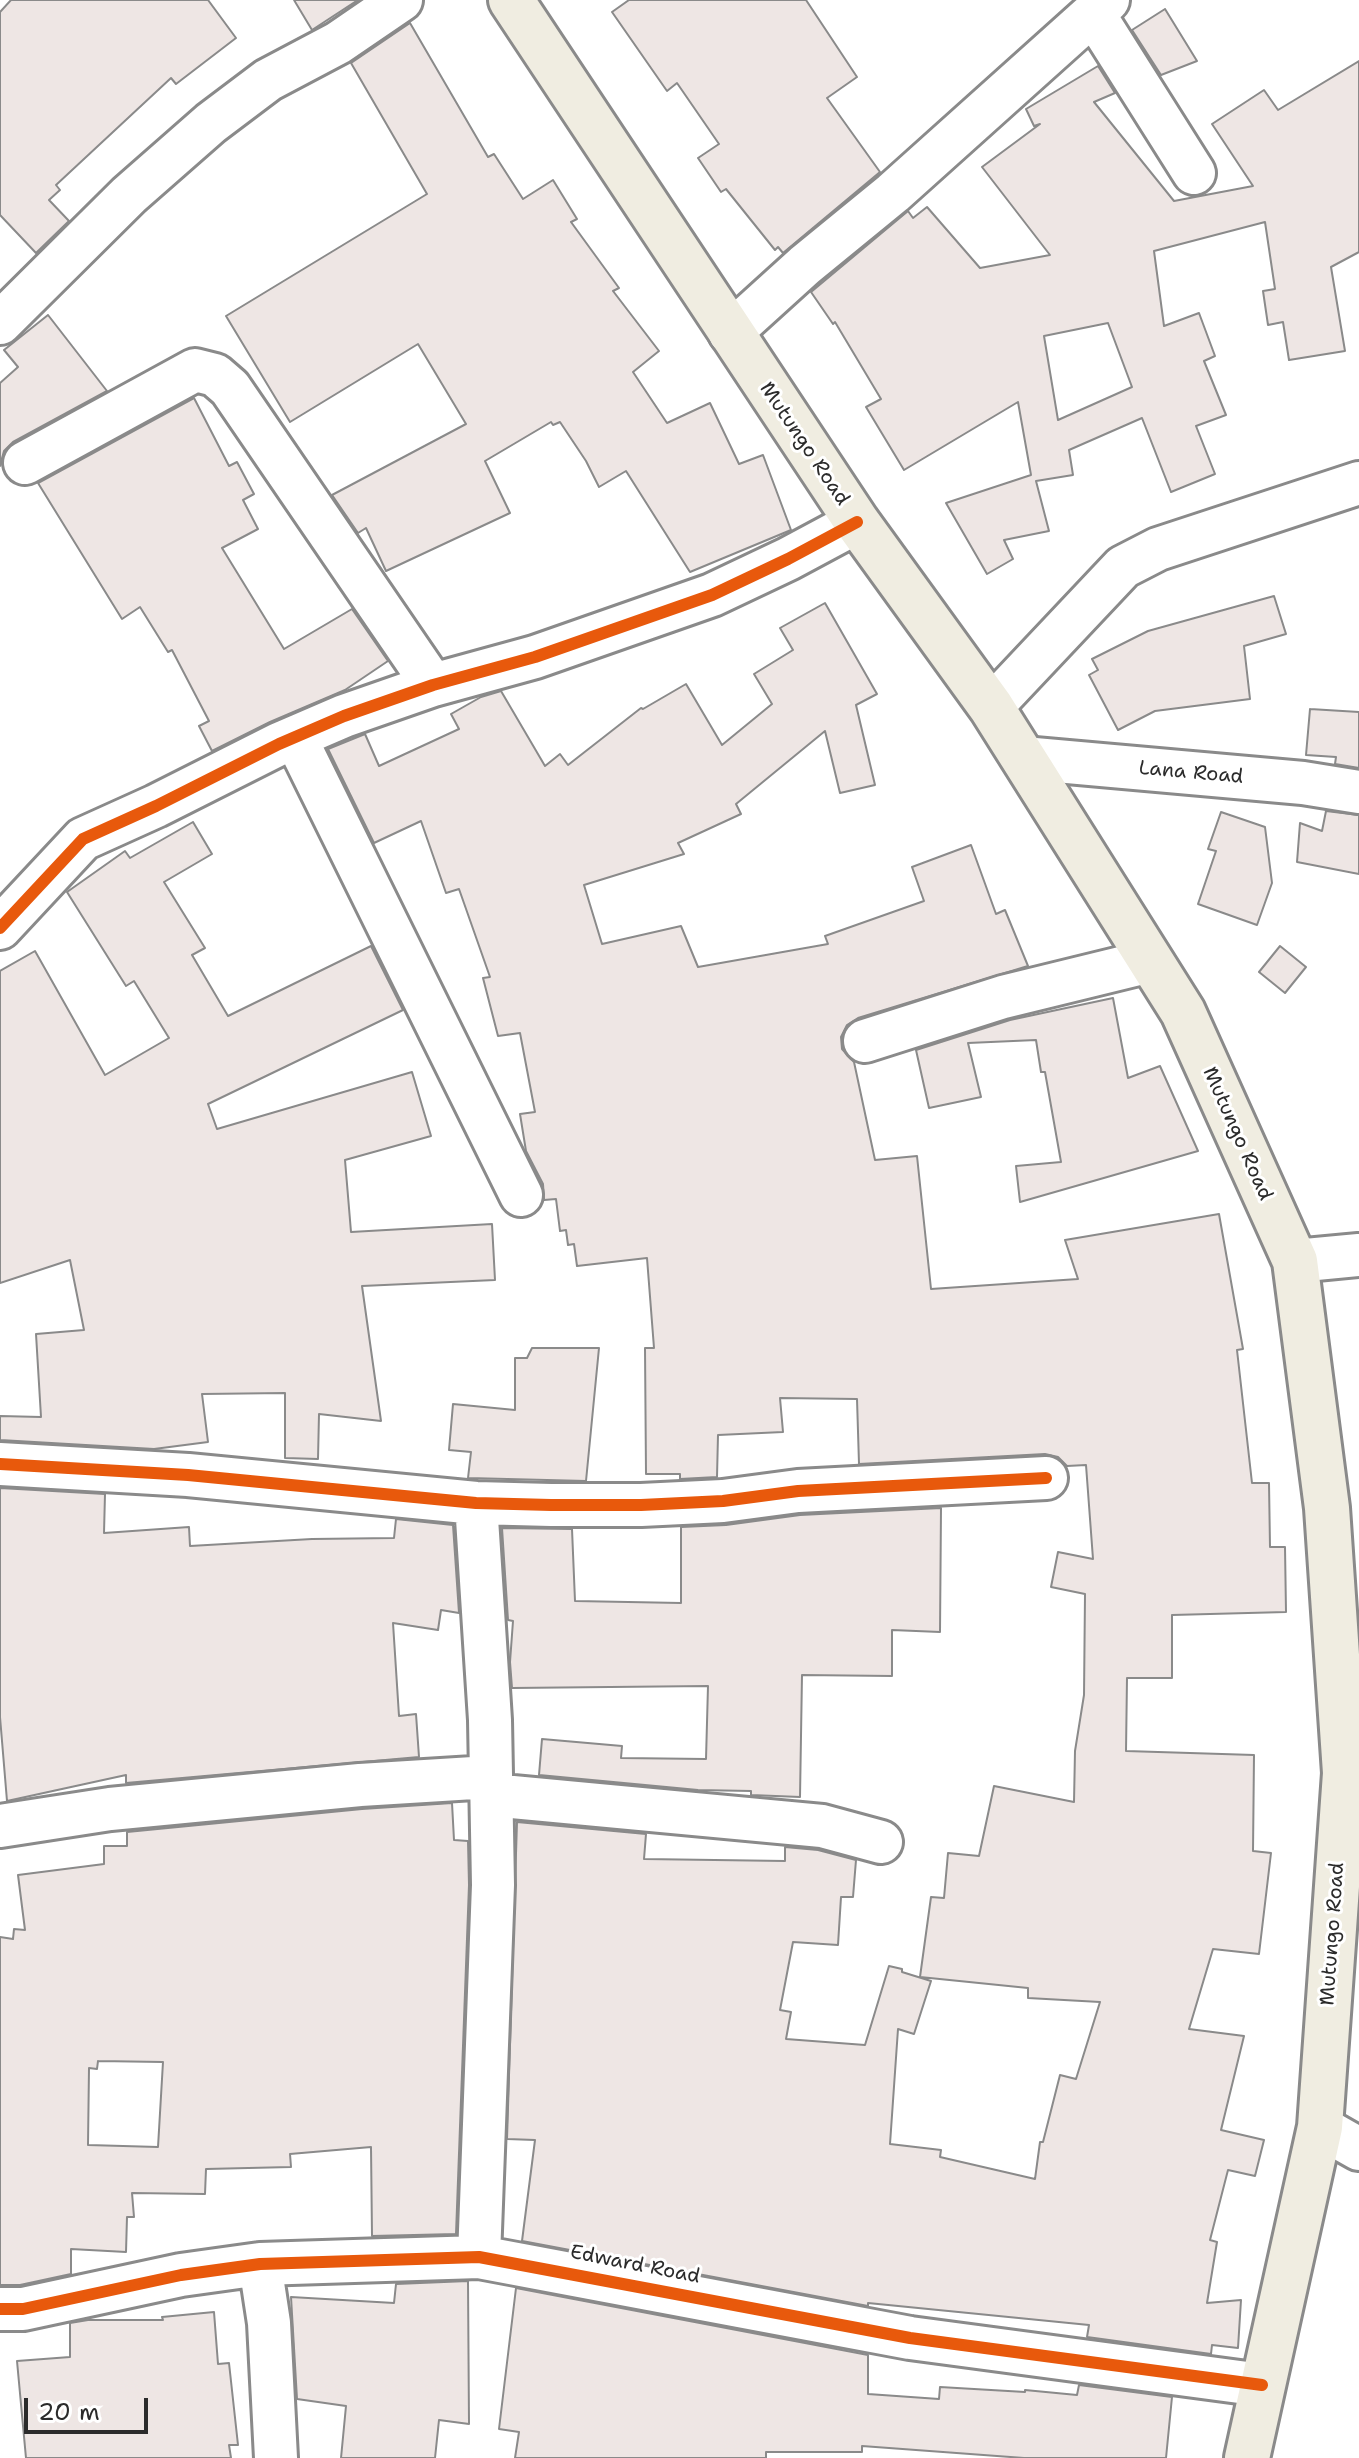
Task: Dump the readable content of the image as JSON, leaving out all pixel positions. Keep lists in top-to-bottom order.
{
  "streets": {
    "main road": ["Mutungo Road"],
    "street": ["Lana Road", "Edward Road"]
  },
  "crossings": [
    ["Mutungo Road", "Lana Road"],
    ["Mutungo Road", "Edward Road"]
  ],
  "scale_bar": "20 m"
}
